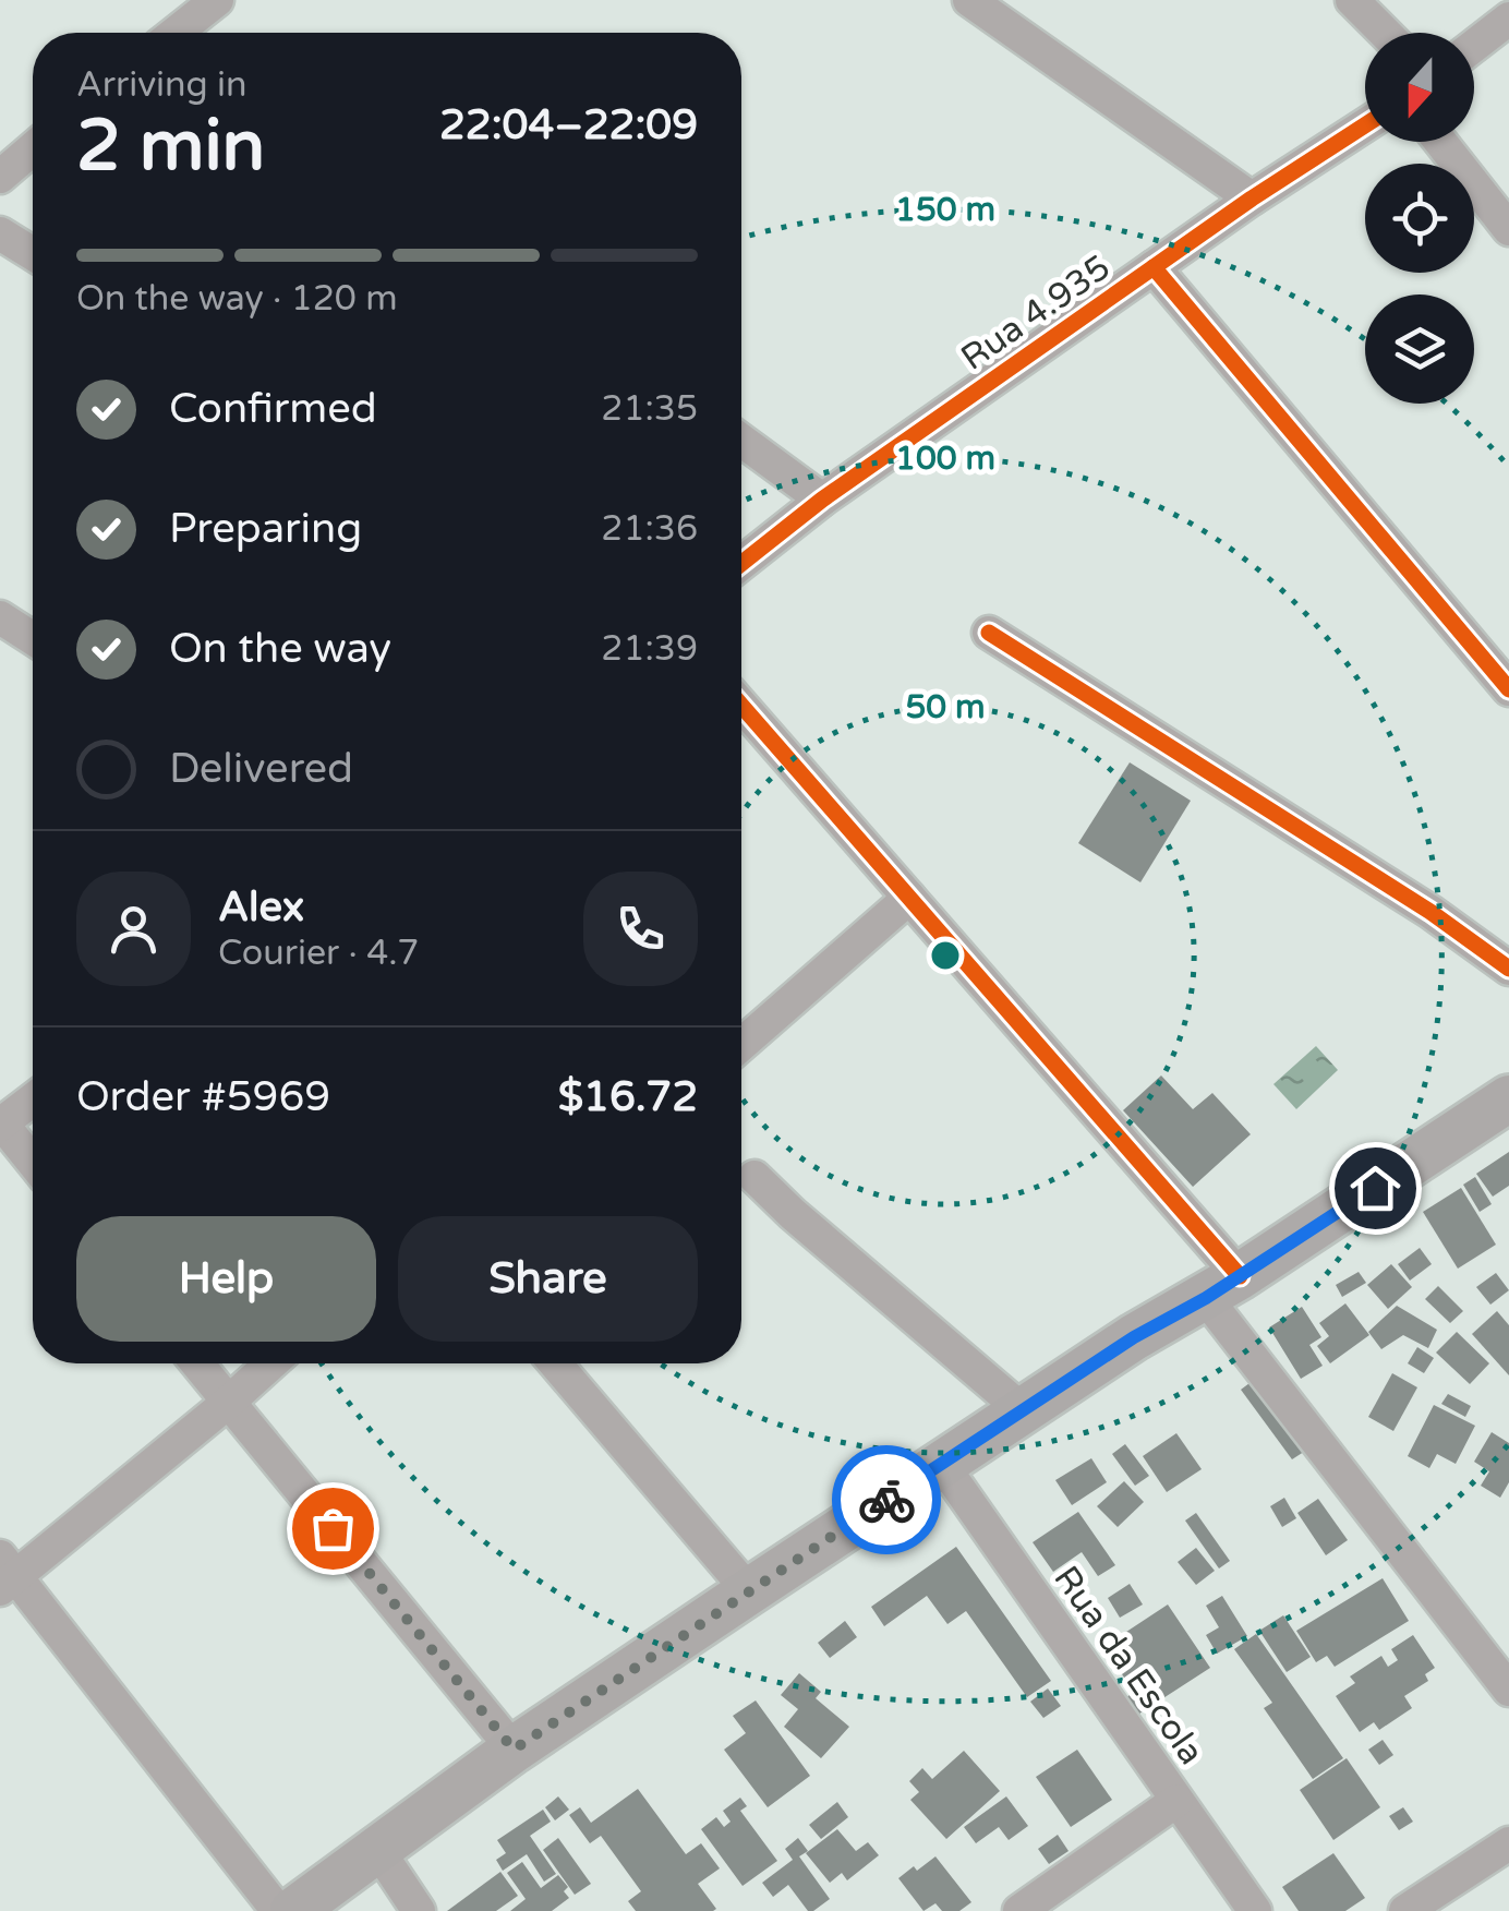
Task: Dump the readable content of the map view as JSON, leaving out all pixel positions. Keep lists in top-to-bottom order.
{
  "streets": {
    "street": ["Rua 4.935", "Rua da Escola"]
  },
  "north": "bottom",
  "page": {
    "heading": ["2 min", "Arriving in", "22:04–22:09"],
    "panel": [
      "Alex",
      "Courier · 4.7",
      "Order #5969",
      "$16.72"
    ],
    "bar": "On the way · 120 m",
    "list": [
      ["Confirmed", "21:35"],
      ["Preparing", "21:36"],
      ["On the way", "21:39"],
      "Delivered"
    ],
    "buttons": ["Help", "Share"]
  },
  "rings": ["150 m", "100 m", "50 m"]
}
